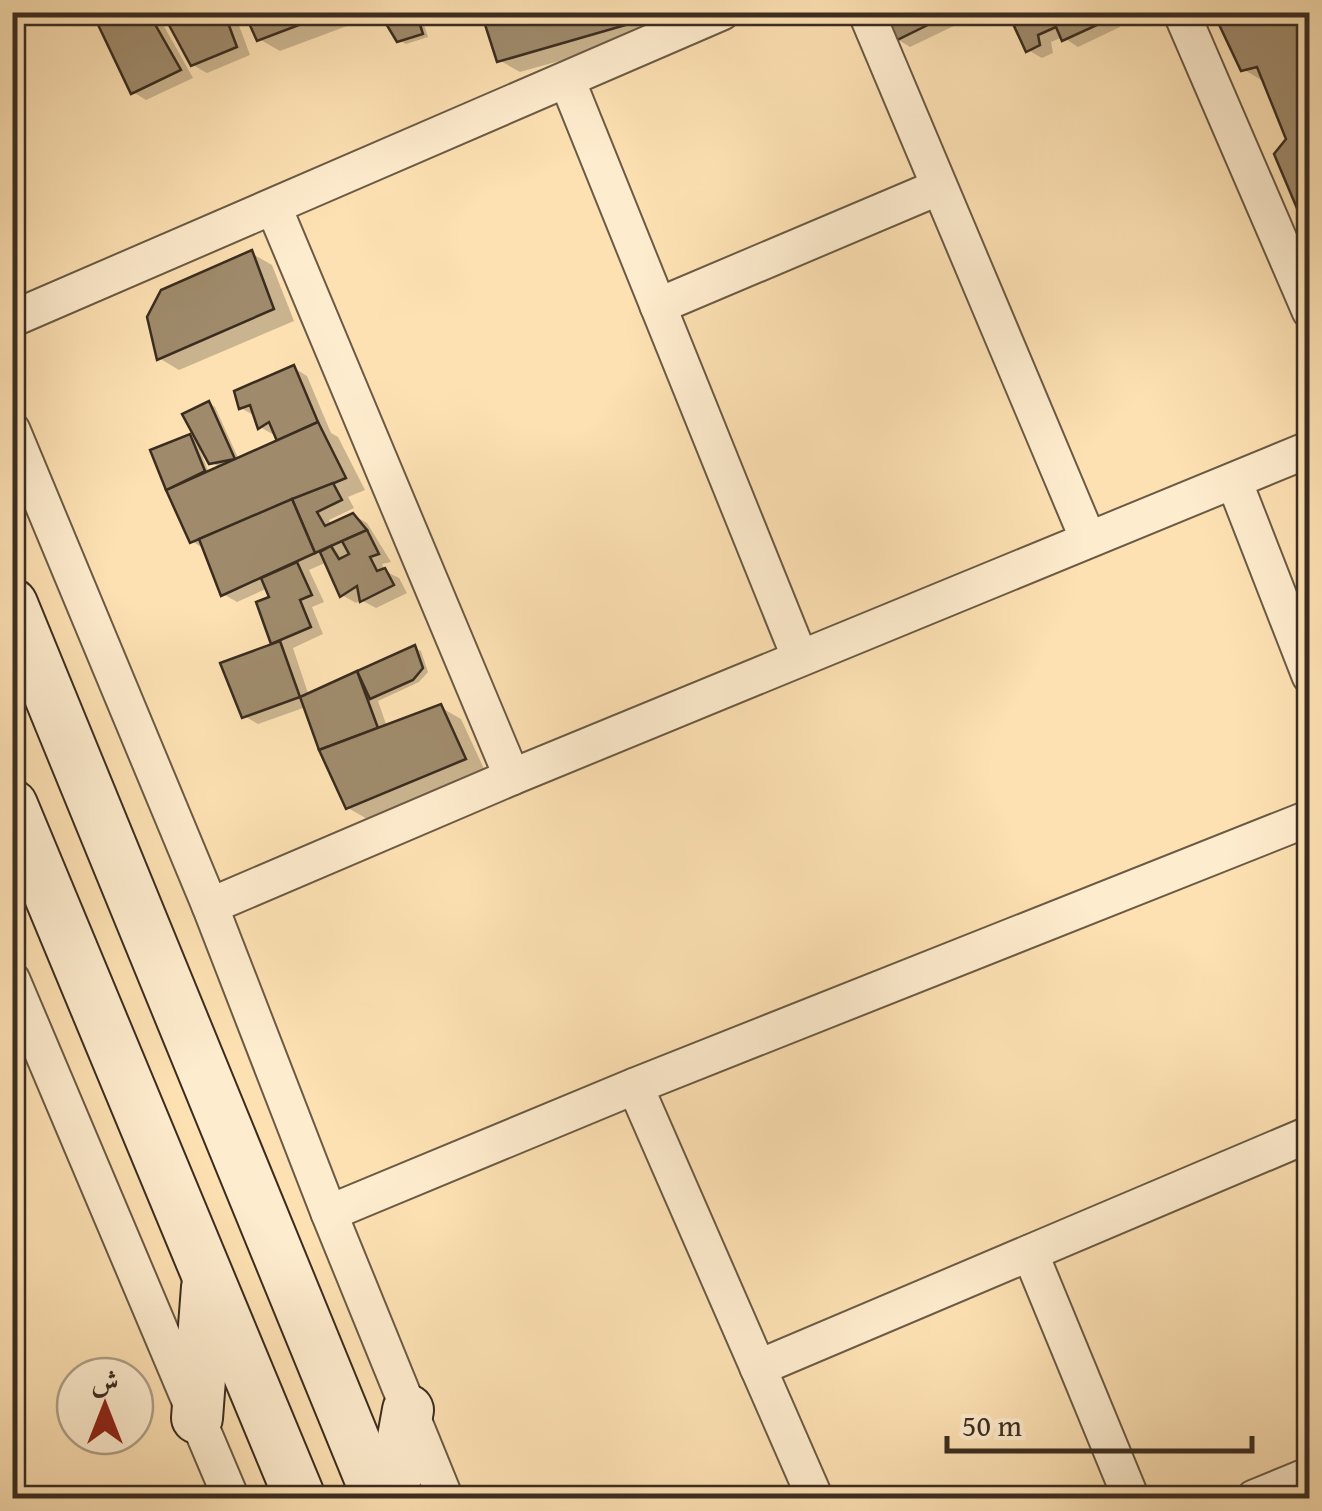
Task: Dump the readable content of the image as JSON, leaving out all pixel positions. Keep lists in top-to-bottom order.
{
  "scale_bar": "50 m",
  "north": "top"
}
